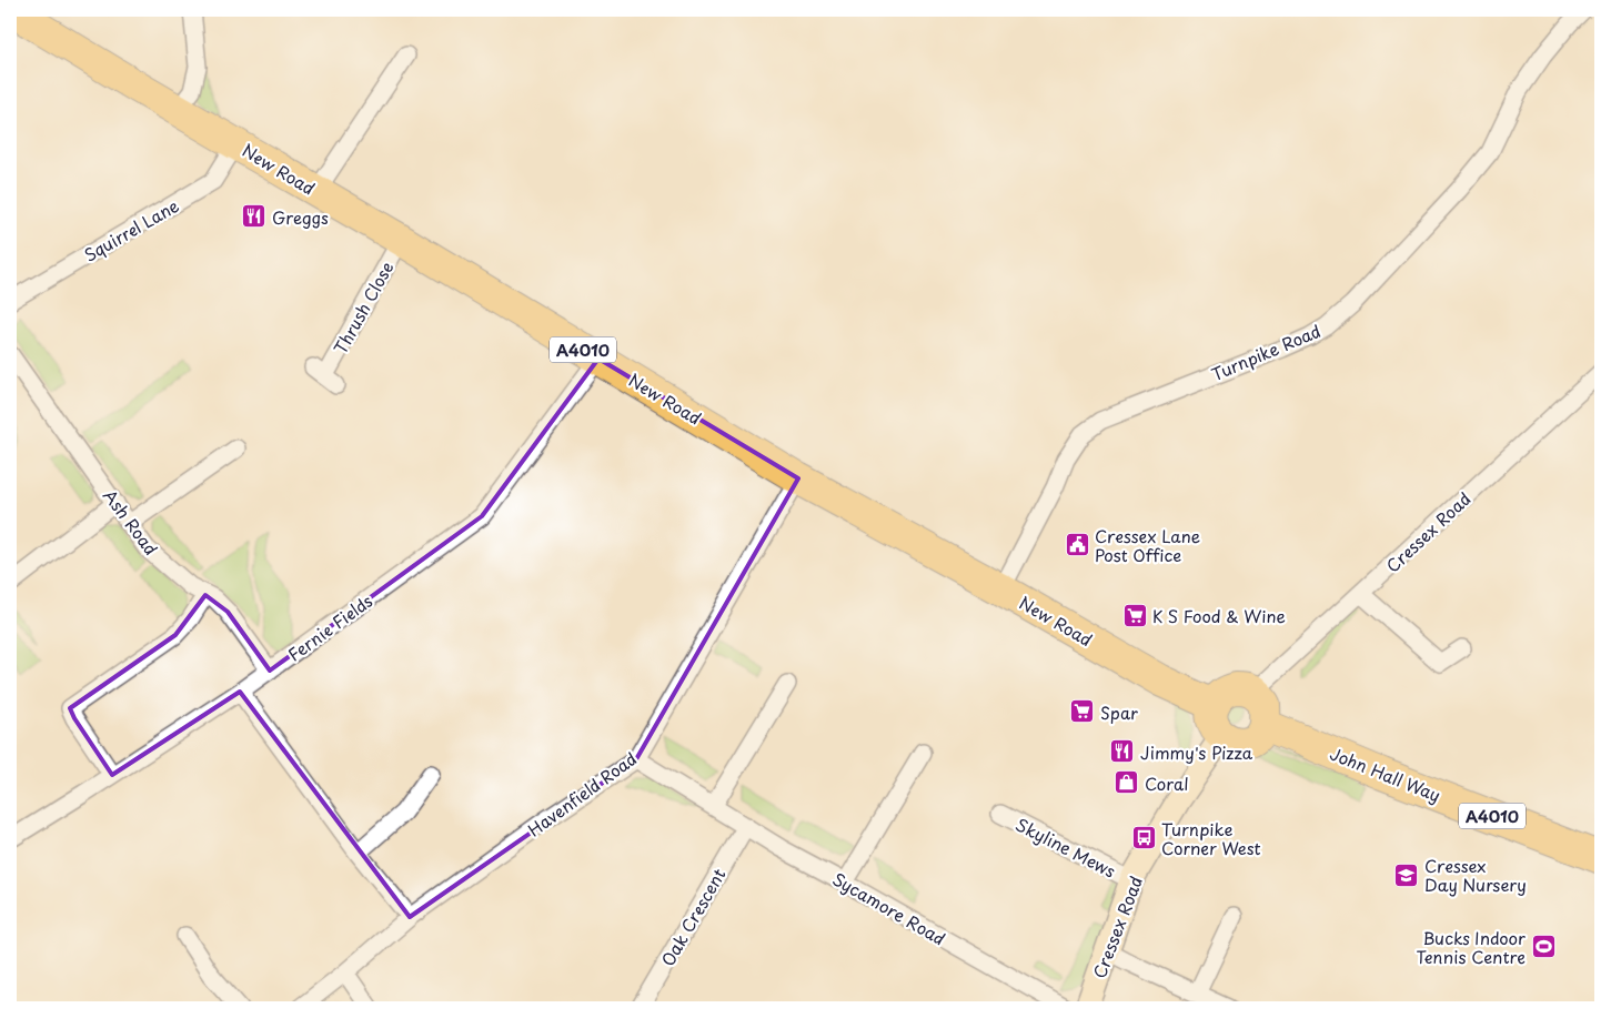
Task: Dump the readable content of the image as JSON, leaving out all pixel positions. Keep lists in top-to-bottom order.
{
  "streets": {
    "highway": ["New Road", "A4010", "John Hall Way"],
    "street": [
      "Squirrel Lane",
      "Thrush Close",
      "Turnpike Road",
      "Ash Road",
      "Cressex Road",
      "Fernie Fields",
      "Havenfield Road",
      "Skyline Mews",
      "Sycamore Road",
      "Oak Crescent"
    ]
  },
  "crossings": [
    ["New Road", "Squirrel Lane"],
    ["New Road", "Thrush Close"],
    ["New Road", "Turnpike Road"],
    ["New Road", "Cressex Road"],
    ["New Road", "Fernie Fields"],
    ["New Road", "John Hall Way"],
    ["New Road", "Havenfield Road"],
    ["Ash Road", "Fernie Fields"],
    ["Cressex Road", "John Hall Way"],
    ["Cressex Road", "Skyline Mews"],
    ["Havenfield Road", "Sycamore Road"],
    ["Sycamore Road", "Oak Crescent"]
  ],
  "places": {
    "restaurant": ["Greggs", "Jimmy's Pizza"],
    "public building": ["Cressex Lane Post Office"],
    "supermarket": ["K S Food & Wine", "Spar"],
    "shop": ["Coral"],
    "bus stop": ["Turnpike Corner West"],
    "school or university": ["Cressex Day Nursery"],
    "sports": ["Bucks Indoor Tennis Centre"]
  }
}
